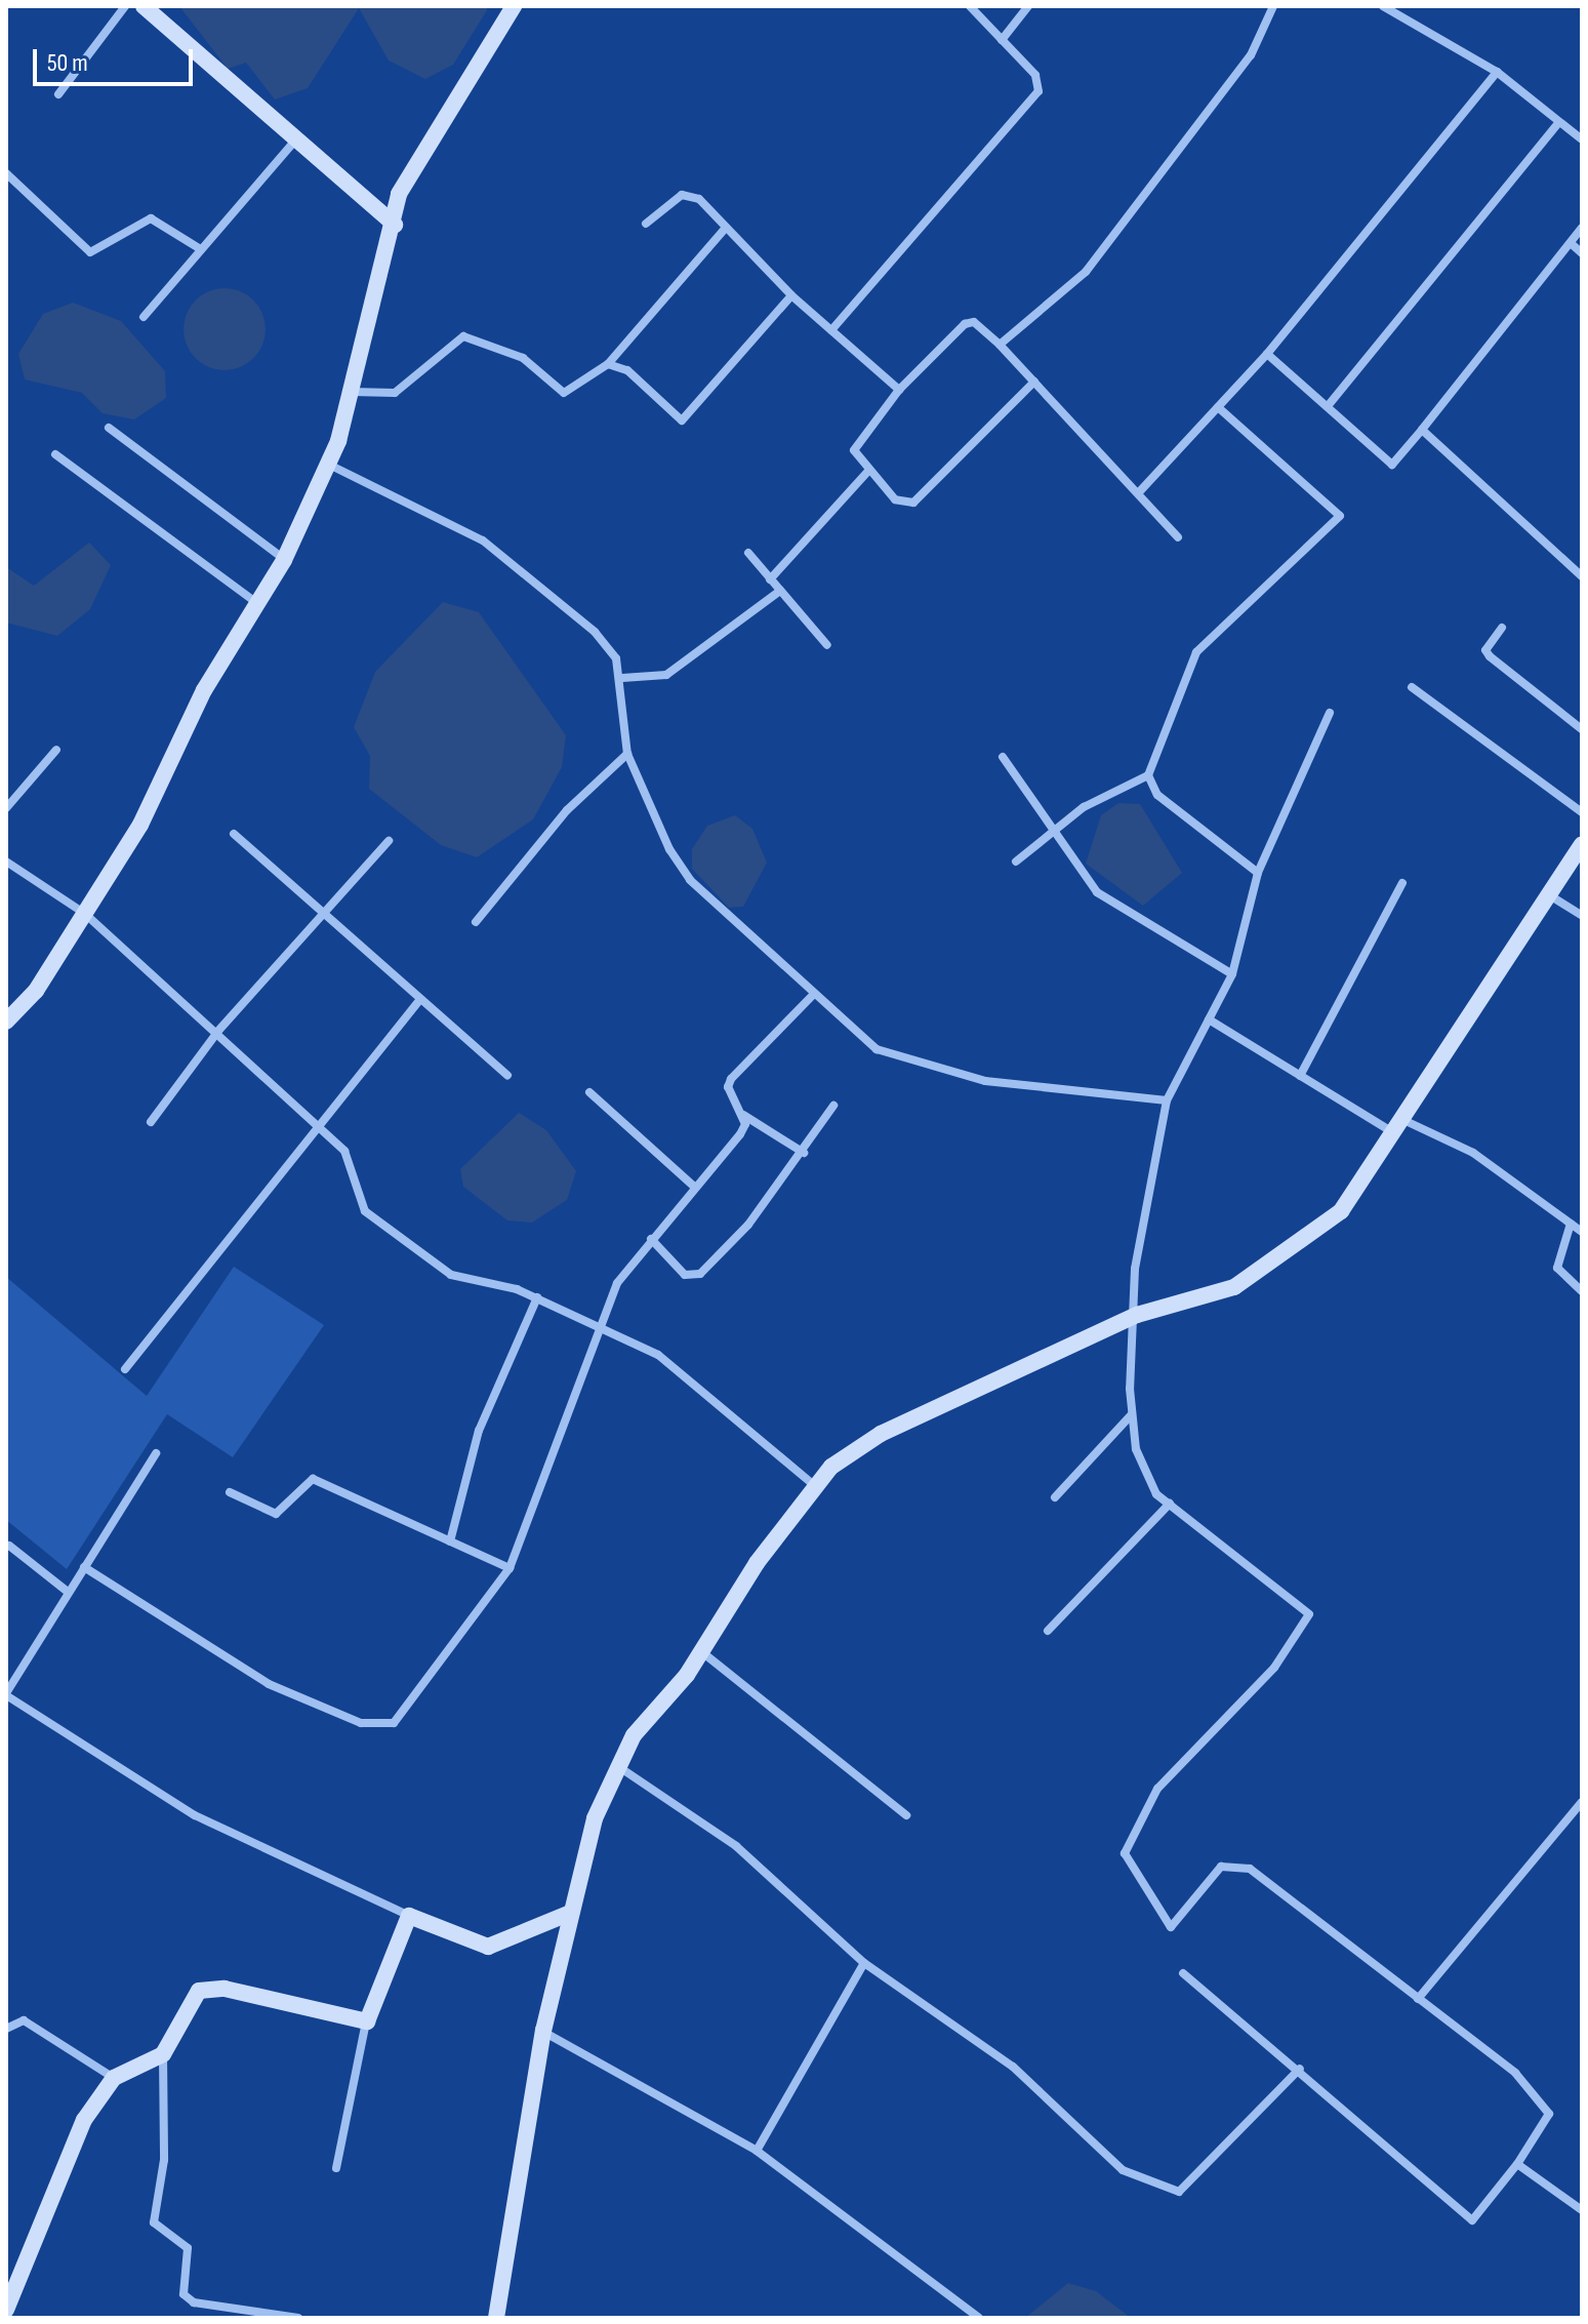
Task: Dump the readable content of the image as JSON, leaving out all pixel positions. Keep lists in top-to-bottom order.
{
  "scale_bar": "50 m"
}
